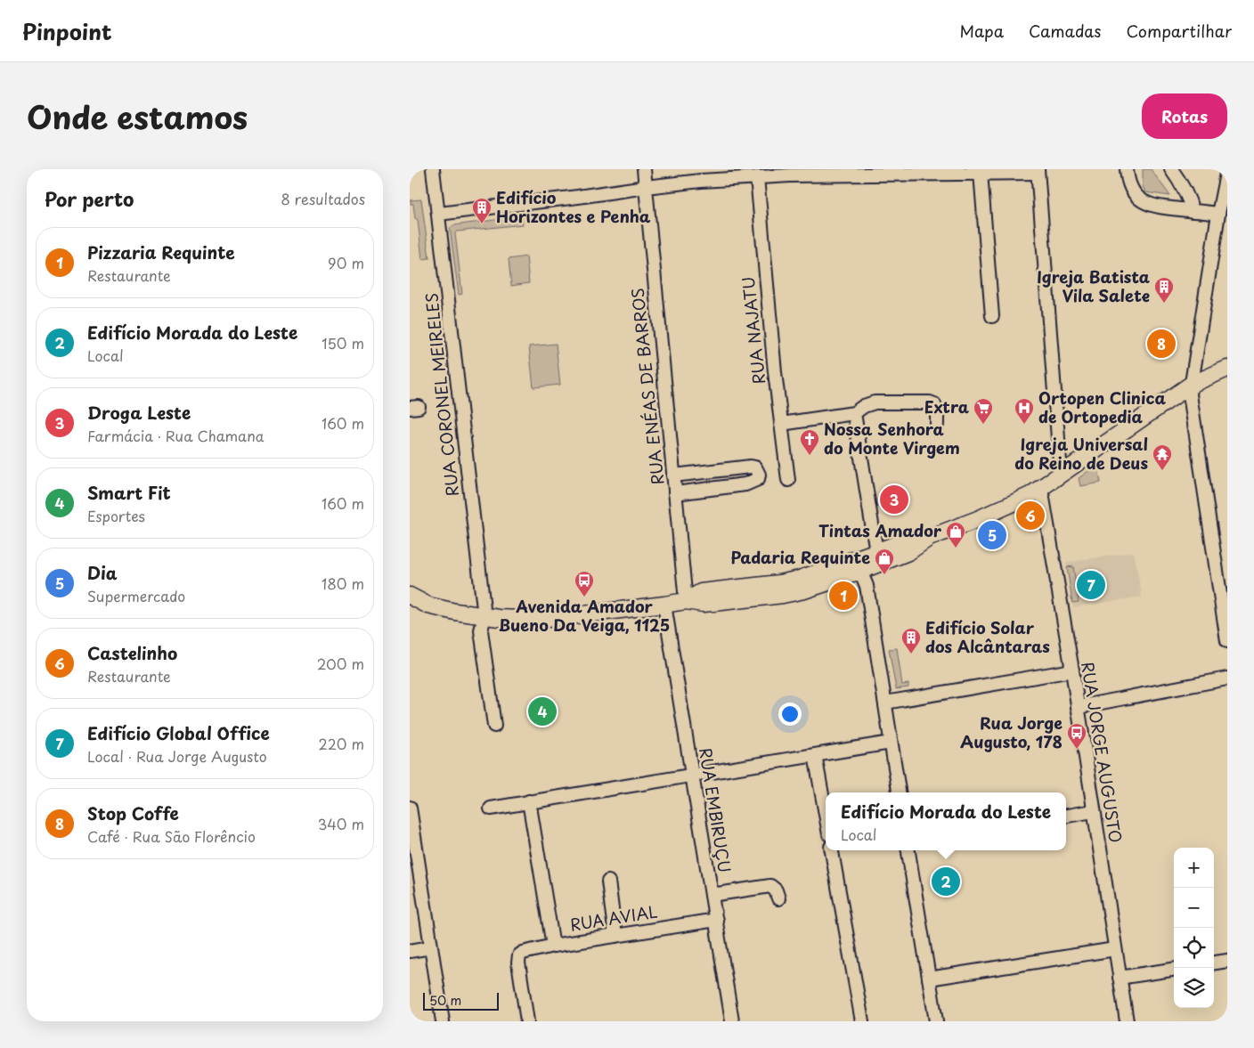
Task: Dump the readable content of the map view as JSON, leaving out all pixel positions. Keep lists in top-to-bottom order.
{
  "streets": {
    "street": [
      "RUA NAJATU",
      "RUA ENÉAS DE BARROS",
      "RUA CORONEL MEIRELES",
      "RUA JORGE AUGUSTO",
      "RUA EMBIRUÇU",
      "RUA AVIAL"
    ]
  },
  "crossings": [
    ["RUA EMBIRUÇU", "RUA AVIAL"]
  ],
  "places": {
    "building": ["Edifício Horizontes e Penha", "Igreja Batista Vila Salete", "Edifício Solar dos Alcântaras"],
    "supermarket": ["Extra"],
    "hospital": ["Ortopen Clinica de Ortopedia"],
    "church": ["Nossa Senhora do Monte Virgem"],
    "temple": ["Igreja Universal do Reino de Deus"],
    "shop": ["Tintas Amador", "Padaria Requinte"],
    "bus stop": ["Avenida Amador Bueno Da Veiga, 1125", "Rua Jorge Augusto, 178"]
  },
  "scale_bar": "50 m",
  "page": {
    "header": "Pinpoint",
    "nav": ["Mapa", "Camadas", "Compartilhar"],
    "title": "Onde estamos",
    "buttons": "Rotas",
    "heading": ["Por perto", "8 resultados"],
    "list": [
      {
        "mark": "1",
        "name": "Pizzaria Requinte",
        "note": "Restaurante",
        "value": "90 m"
      },
      {
        "mark": "2",
        "name": "Edifício Morada do Leste",
        "note": "Local",
        "value": "150 m"
      },
      {
        "mark": "3",
        "name": "Droga Leste",
        "note": "Farmácia · Rua Chamana",
        "value": "160 m"
      },
      {
        "mark": "4",
        "name": "Smart Fit",
        "note": "Esportes",
        "value": "160 m"
      },
      {
        "mark": "5",
        "name": "Dia",
        "note": "Supermercado",
        "value": "180 m"
      },
      {
        "mark": "6",
        "name": "Castelinho",
        "note": "Restaurante",
        "value": "200 m"
      },
      {
        "mark": "7",
        "name": "Edifício Global Office",
        "note": "Local · Rua Jorge Augusto",
        "value": "220 m"
      },
      {
        "mark": "8",
        "name": "Stop Coffe",
        "note": "Café · Rua São Florêncio",
        "value": "340 m"
      }
    ],
    "pins": [
      "8",
      "3",
      "6",
      "5",
      "7",
      "1",
      "4",
      "2"
    ],
    "popup": ["Edifício Morada do Leste", "Local"],
    "map_buttons": ["+", "−"],
    "scale": "50 m"
  }
}
